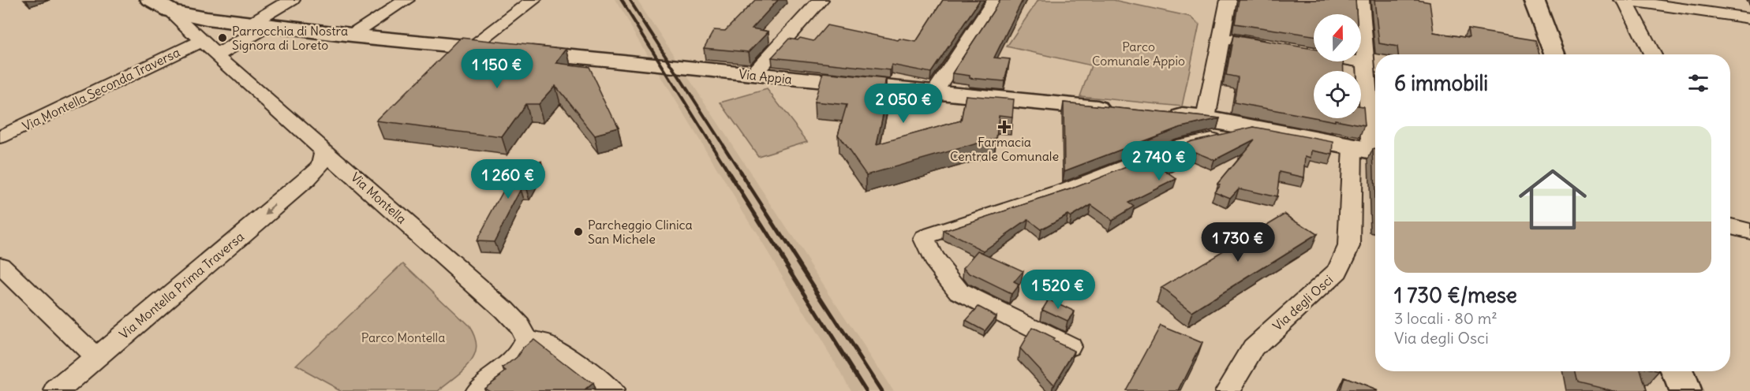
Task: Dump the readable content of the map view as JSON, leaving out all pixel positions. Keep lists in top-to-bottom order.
{
  "streets": {
    "street": [
      "Via Appia",
      "Via Montella Seconda Traversa",
      "Via Montella",
      "Via Montella Prima Traversa",
      "Via degli Osci"
    ]
  },
  "crossings": [
    ["Via Appia", "Via Montella"],
    ["Via Montella Seconda Traversa", "Via Montella"],
    ["Via Montella", "Via Montella Prima Traversa"]
  ],
  "one_way": ["Via Montella Prima Traversa"],
  "parks": ["Parco Comunale Appio", "Parco Montella"],
  "places": {
    "other": ["Parrocchia di Nostra Signora di Loreto", "Parcheggio Clinica San Michele"],
    "health": ["Farmacia Centrale Comunale"]
  },
  "north": "top",
  "page": {
    "price": [
      "1 150 €",
      "2 050 €",
      "2 740 €",
      "1 260 €",
      "1 730 €",
      "1 520 €"
    ],
    "heading": "6 immobili",
    "list": [
      {
        "name": "1 730 €/mese",
        "note": "3 locali · 80 m² · Via degli Osci"
      }
    ]
  }
}
